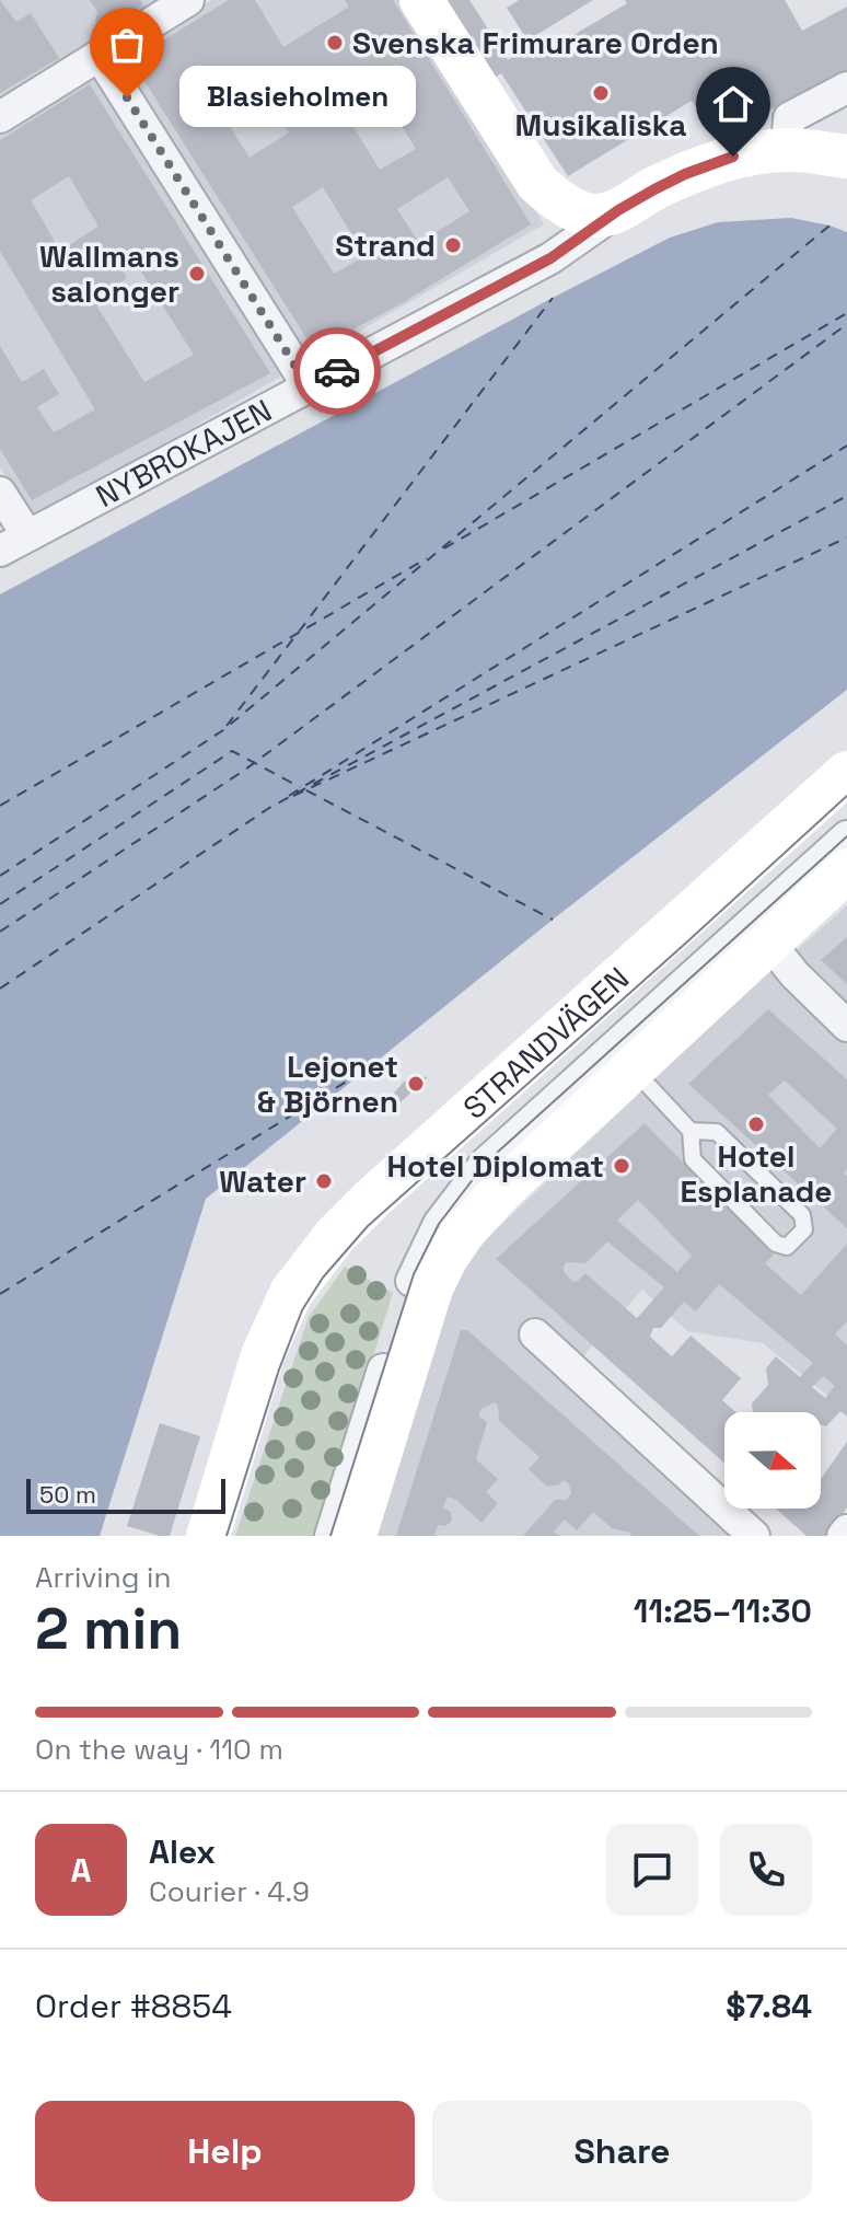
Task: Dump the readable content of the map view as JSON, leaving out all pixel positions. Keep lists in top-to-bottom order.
{
  "streets": {
    "street": ["NYBROKAJEN", "STRANDVÄGEN"]
  },
  "places": [
    "Svenska Frimurare Orden",
    "Musikaliska",
    "Blasieholmen",
    "Strand",
    "Wallmans salonger",
    "Lejonet & Björnen",
    "Hotel Esplanade",
    "Hotel Diplomat",
    "Water"
  ],
  "scale_bar": "50 m",
  "north": "right",
  "page": {
    "bubble": "Blasieholmen",
    "scale": "50 m",
    "heading": ["2 min", "Arriving in", "11:25–11:30"],
    "panel": [
      "Alex",
      "Courier · 4.9",
      "Order #8854",
      "$7.84"
    ],
    "bar": "On the way · 110 m",
    "round": "A",
    "buttons": ["Help", "Share"]
  }
}
